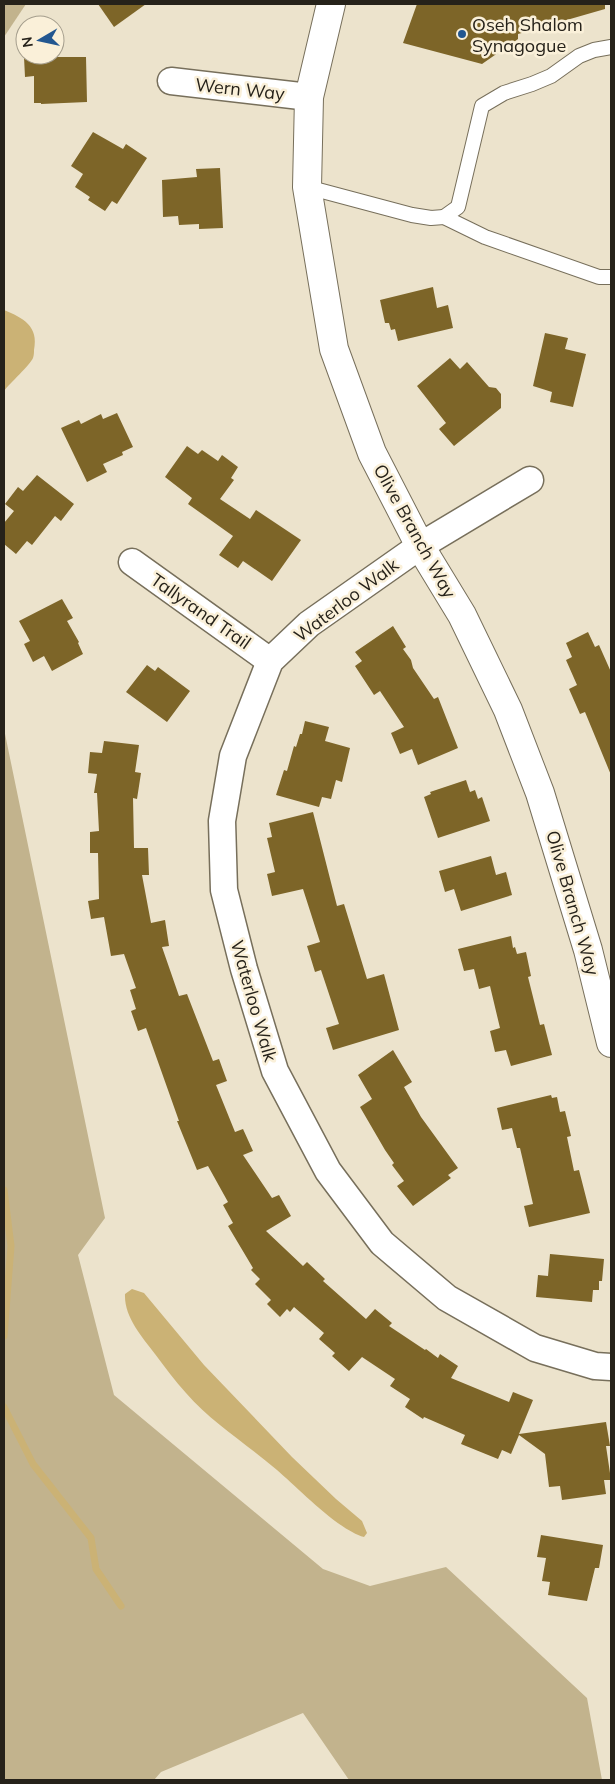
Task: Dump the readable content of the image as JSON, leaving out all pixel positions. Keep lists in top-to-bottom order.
{
  "streets": {
    "street": [
      "Wern Way",
      "Olive Branch Way",
      "Waterloo Walk",
      "Tallyrand Trail"
    ]
  },
  "crossings": [
    ["Wern Way", "Olive Branch Way"],
    ["Olive Branch Way", "Waterloo Walk"],
    ["Waterloo Walk", "Tallyrand Trail"]
  ],
  "places": ["Oseh Shalom Synagogue"],
  "north": "left"
}
